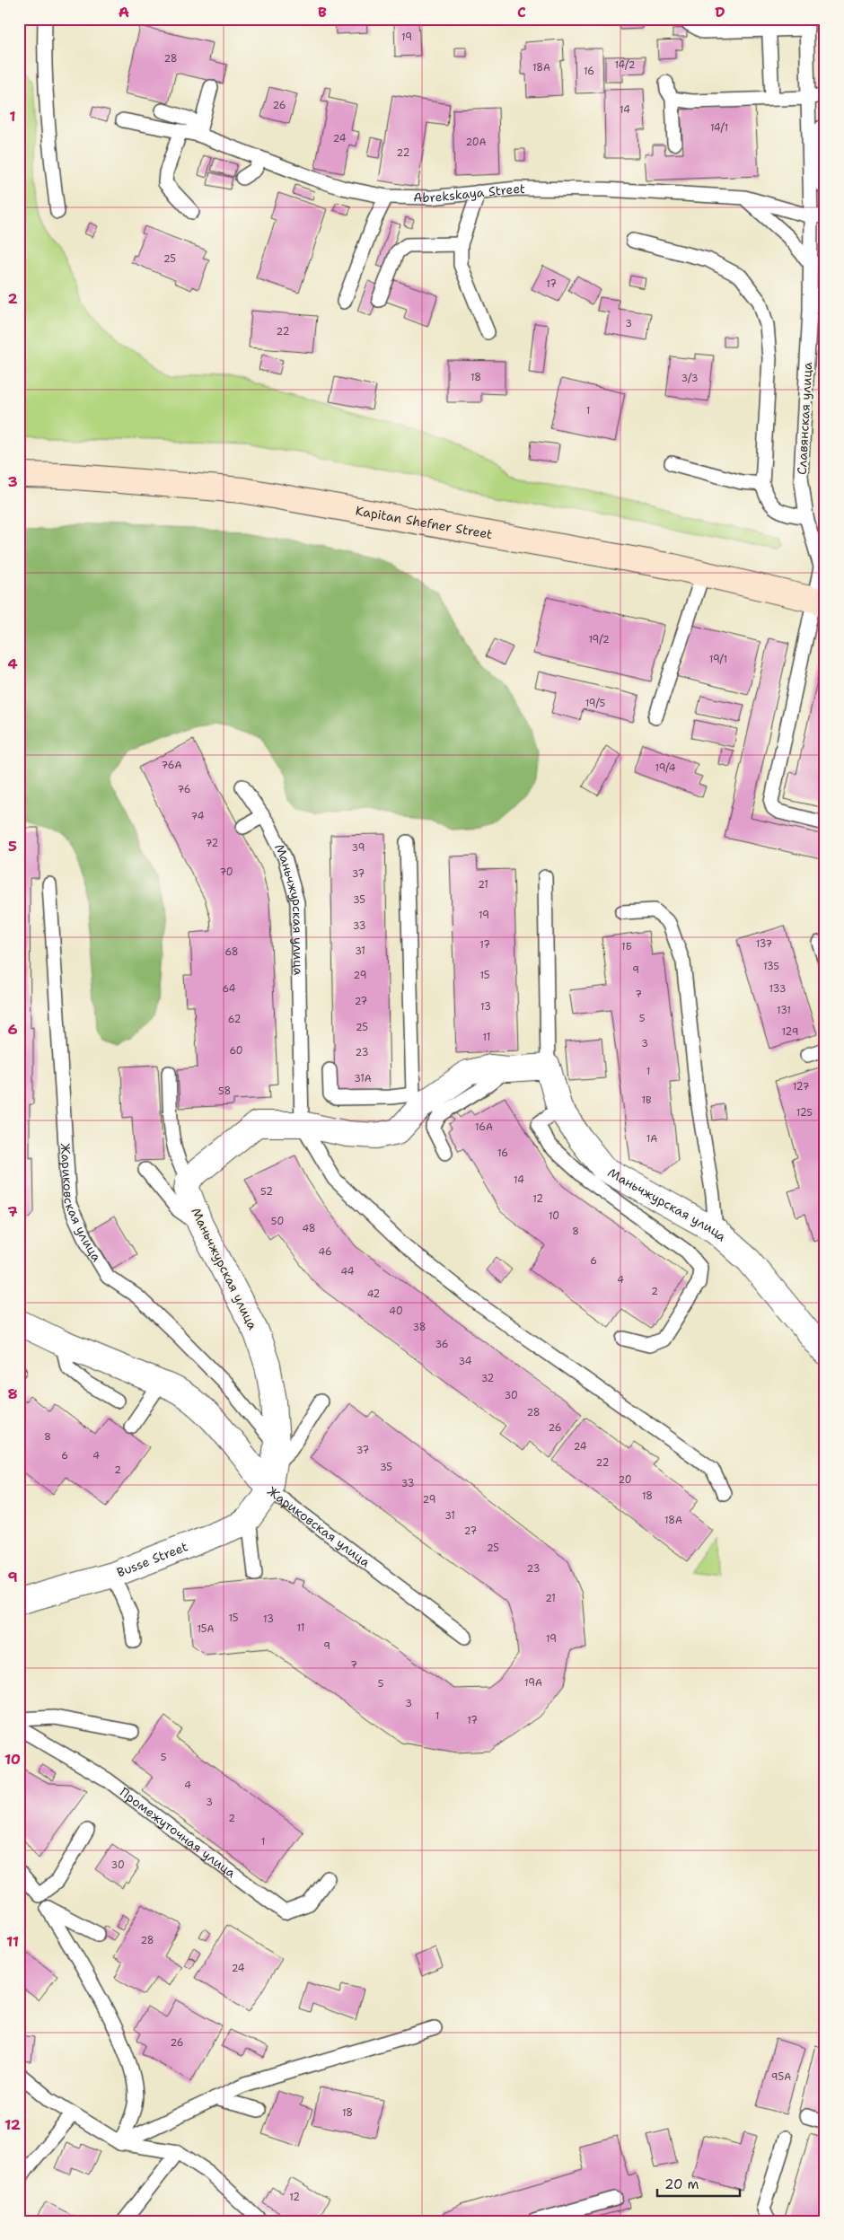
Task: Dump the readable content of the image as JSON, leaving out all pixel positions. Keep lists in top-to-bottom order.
{
  "streets": {
    "main road": ["Kapitan Shefner Street"],
    "street": ["Маньчжурская улица", "Жариковская улица", "Busse Street"],
    "lane": ["Abrekskaya Street", "Славянская улица", "Промежуточная улица"]
  },
  "crossings": [
    ["Abrekskaya Street", "Славянская улица"],
    ["Славянская улица", "Kapitan Shefner Street"],
    ["Маньчжурская улица", "Жариковская улица"],
    ["Маньчжурская улица", "Busse Street"],
    ["Жариковская улица", "Busse Street"]
  ],
  "house_numbers": [
    "19",
    "28",
    "14/2",
    "18А",
    "16",
    "26",
    "14",
    "14/1",
    "24",
    "20А",
    "22",
    "25",
    "17",
    "3",
    "22",
    "18",
    "3/3",
    "1",
    "19/2",
    "19/1",
    "19/5",
    "76А",
    "19/4",
    "76",
    "74",
    "72",
    "39",
    "70",
    "37",
    "21",
    "35",
    "19",
    "33",
    "137",
    "17",
    "1Б",
    "31",
    "68",
    "135",
    "9",
    "29",
    "15",
    "64",
    "133",
    "7",
    "27",
    "13",
    "131",
    "5",
    "62",
    "25",
    "129",
    "11",
    "3",
    "60",
    "23",
    "1",
    "31А",
    "127",
    "58",
    "1В",
    "125",
    "16А",
    "1А",
    "16",
    "14",
    "52",
    "12",
    "10",
    "50",
    "48",
    "8",
    "46",
    "6",
    "44",
    "4",
    "2",
    "42",
    "40",
    "38",
    "36",
    "34",
    "32",
    "30",
    "28",
    "26",
    "8",
    "24",
    "37",
    "6",
    "4",
    "22",
    "35",
    "2",
    "20",
    "33",
    "18",
    "29",
    "31",
    "18А",
    "27",
    "25",
    "23",
    "21",
    "15",
    "13",
    "11",
    "15А",
    "19",
    "9",
    "7",
    "19А",
    "5",
    "3",
    "1",
    "17",
    "5",
    "4",
    "3",
    "2",
    "1",
    "30",
    "28",
    "24",
    "26",
    "95А",
    "18",
    "12"
  ],
  "scale_bar": "20 m",
  "grid": {
    "columns": [
      "A",
      "B",
      "C",
      "D"
    ],
    "rows": [
      "1",
      "2",
      "3",
      "4",
      "5",
      "6",
      "7",
      "8",
      "9",
      "10",
      "11",
      "12"
    ]
  }
}
